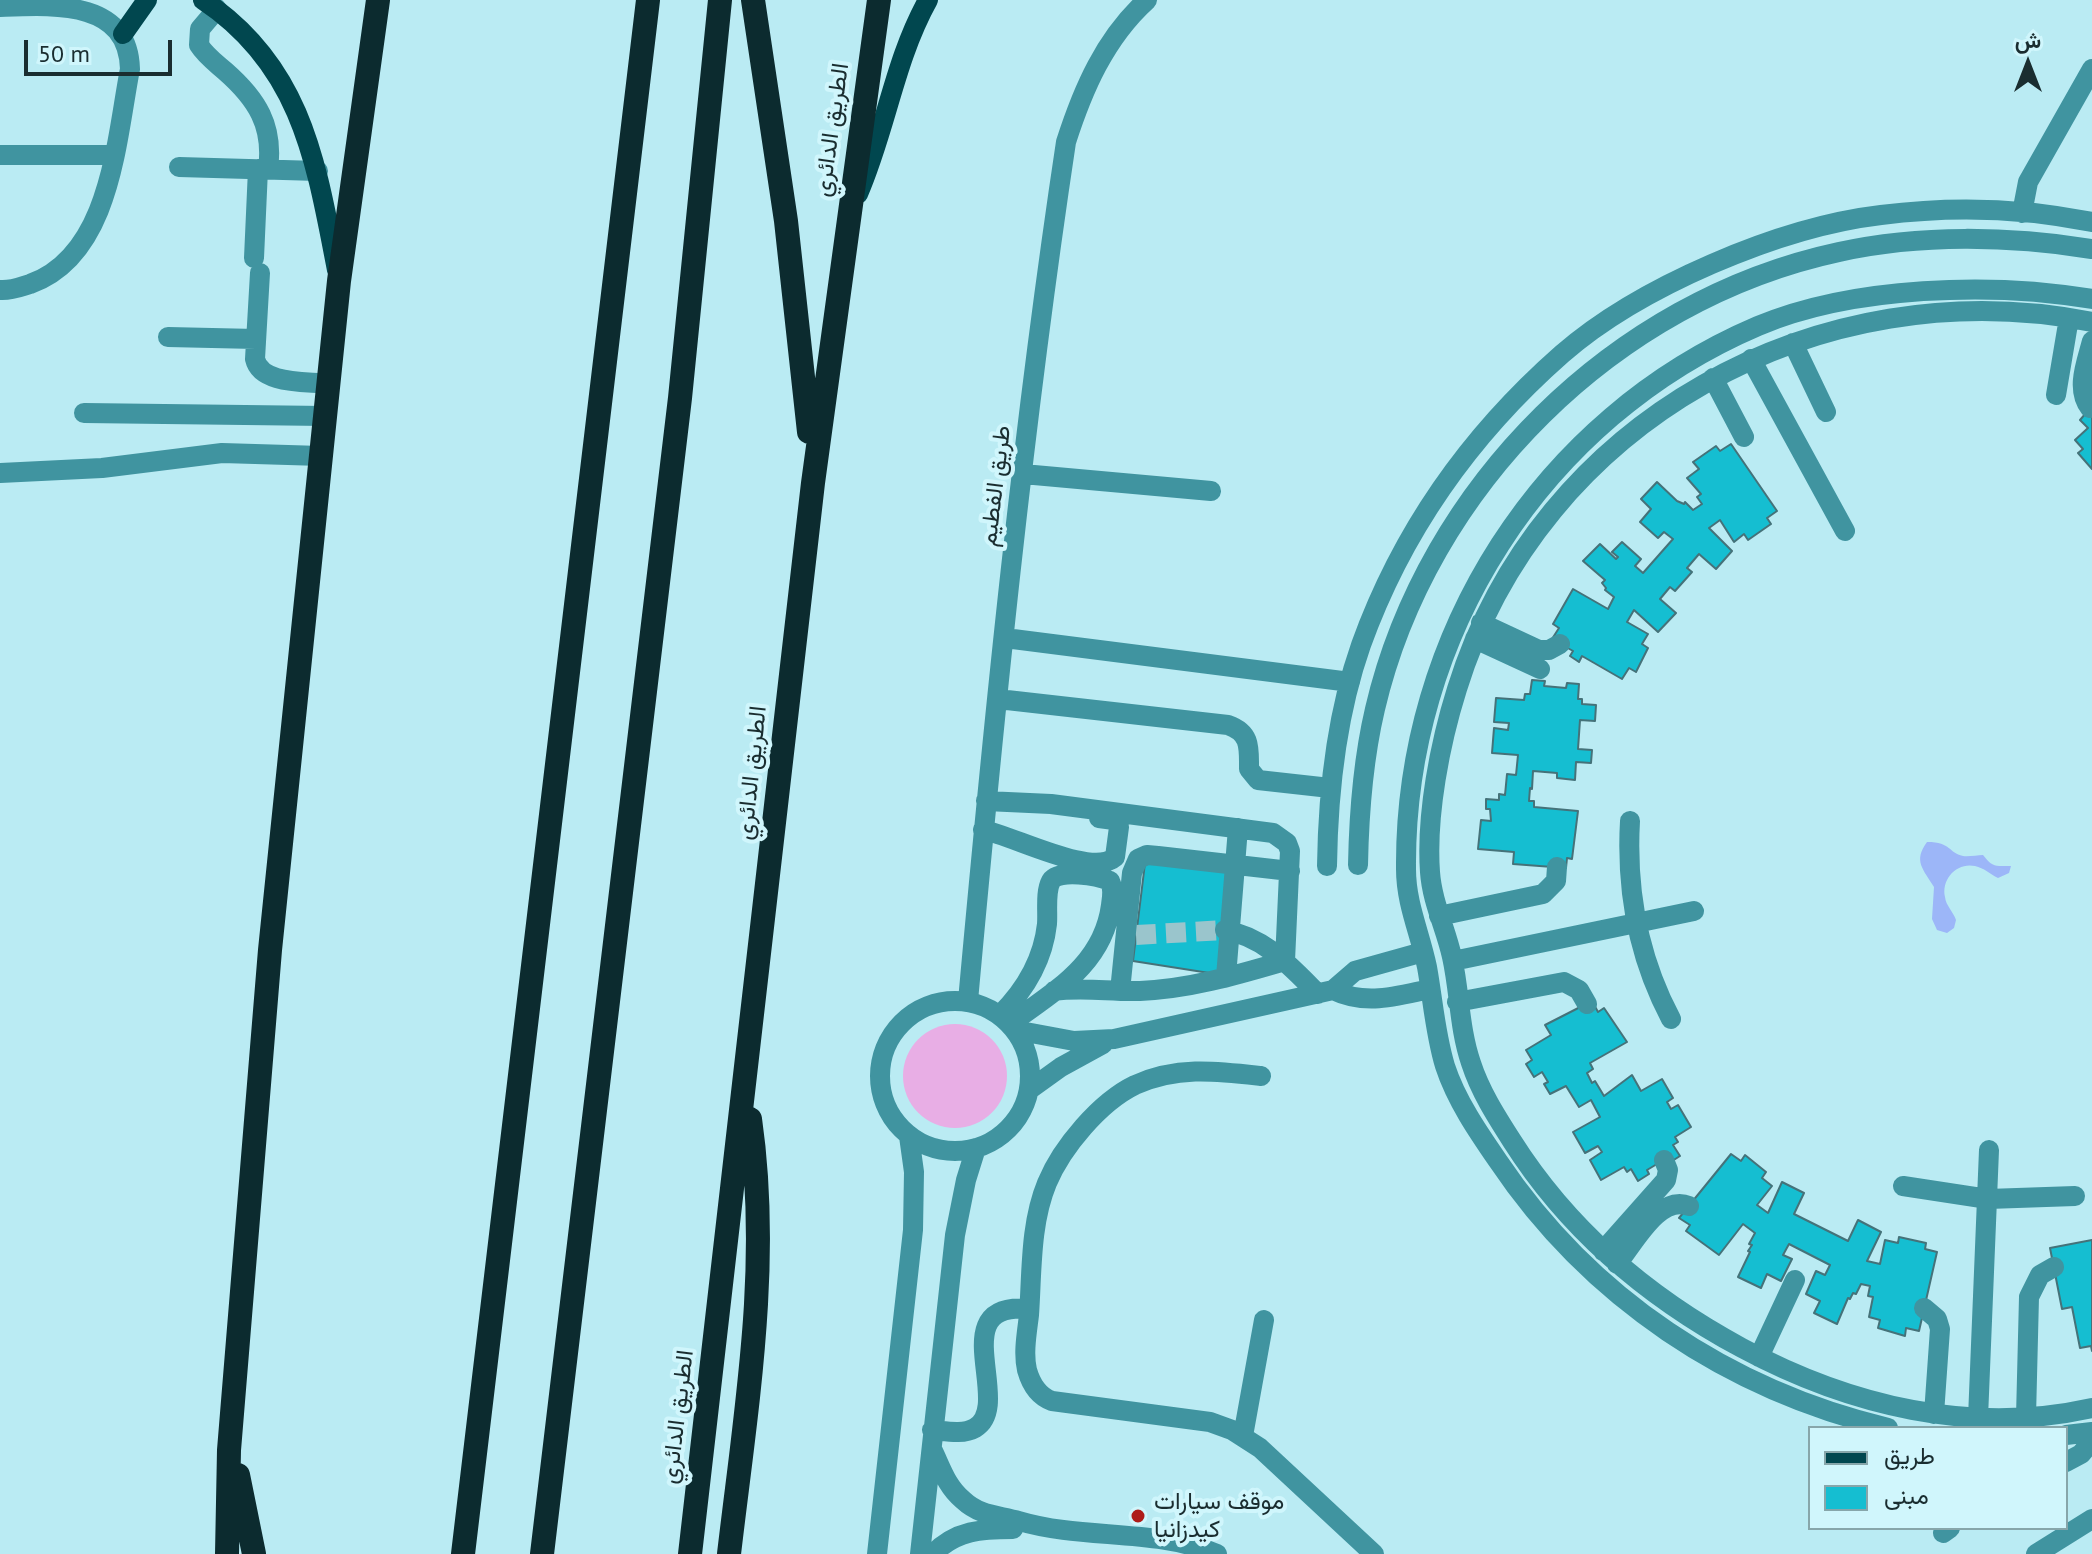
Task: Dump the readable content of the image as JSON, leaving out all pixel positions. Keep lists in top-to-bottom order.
{
  "streets": {
    "highway": ["الطريق الدائري"],
    "street": ["طريق الفطيم"]
  },
  "places": ["موقف سيارات كيدزانيا"],
  "legend": ["طريق", "مبنى"],
  "scale_bar": "50 m",
  "north": "top"
}
